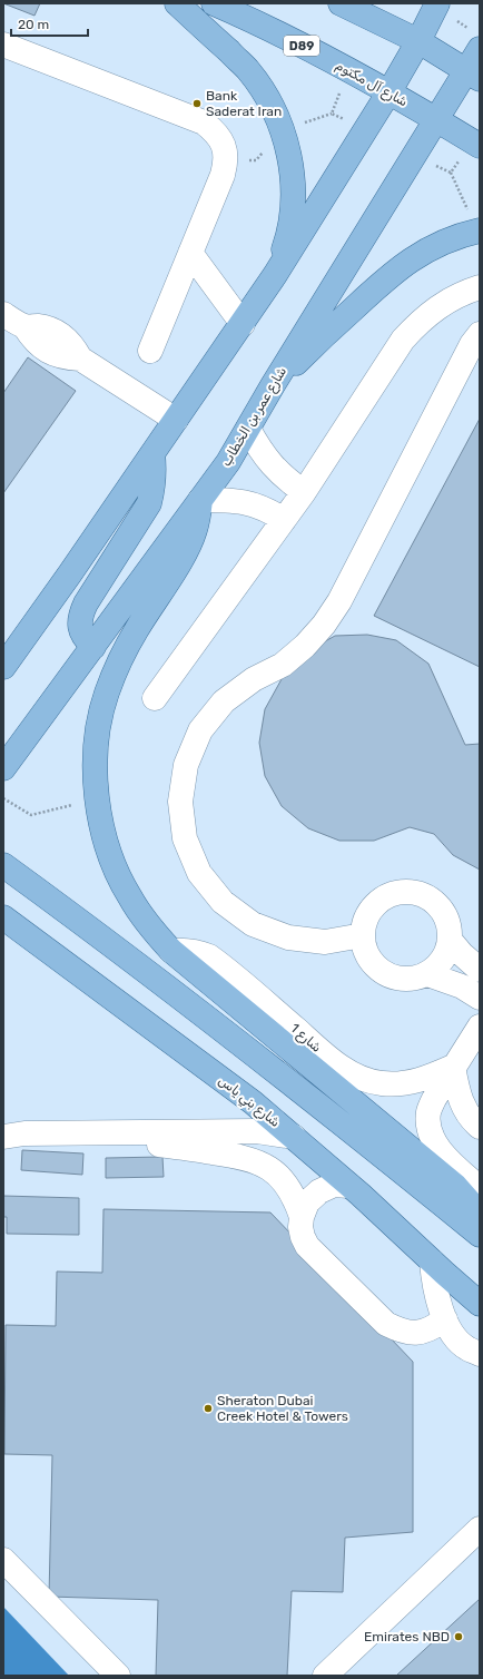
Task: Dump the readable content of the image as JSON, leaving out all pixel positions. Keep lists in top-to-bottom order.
{
  "streets": {
    "main road": [
      "D89",
      "شارع آل مكتوم",
      "شارع عمر بن الخطاب",
      "شارع بني ياس"
    ],
    "street": ["شارع 1"]
  },
  "crossings": [
    ["شارع آل مكتوم", "شارع عمر بن الخطاب"]
  ],
  "places": ["Bank Saderat Iran", "Sheraton Dubai Creek Hotel & Towers", "Emirates NBD"],
  "scale_bar": "20 m"
}
